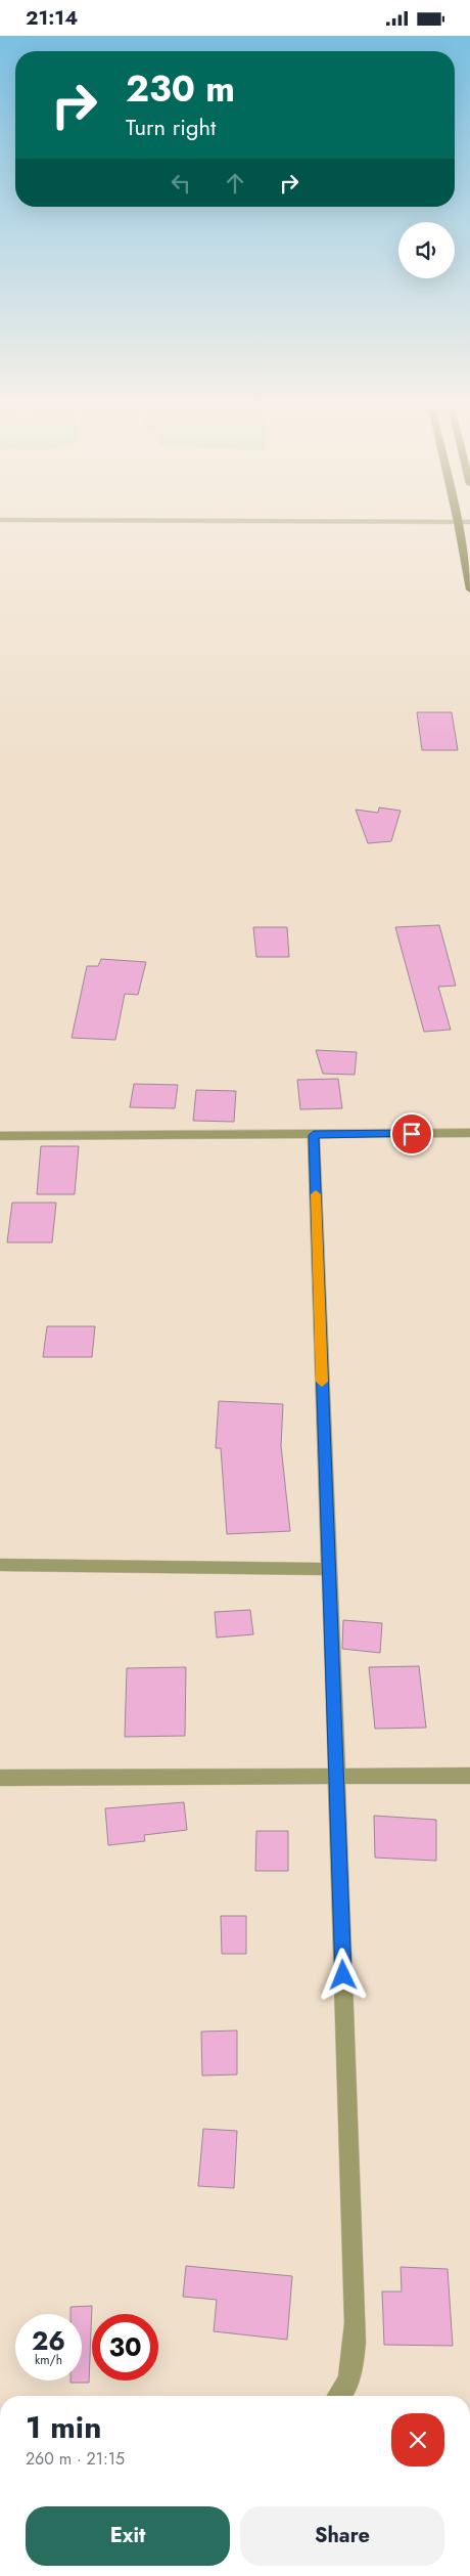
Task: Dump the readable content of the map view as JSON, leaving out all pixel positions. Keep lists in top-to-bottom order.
{
  "page": {
    "status": "21:14",
    "turn": ["230 m", "Turn right"],
    "speed": "26 km/h",
    "limit": "30",
    "heading": ["1 min", "260 m · 21:15"],
    "buttons": ["Exit", "Share"]
  }
}
